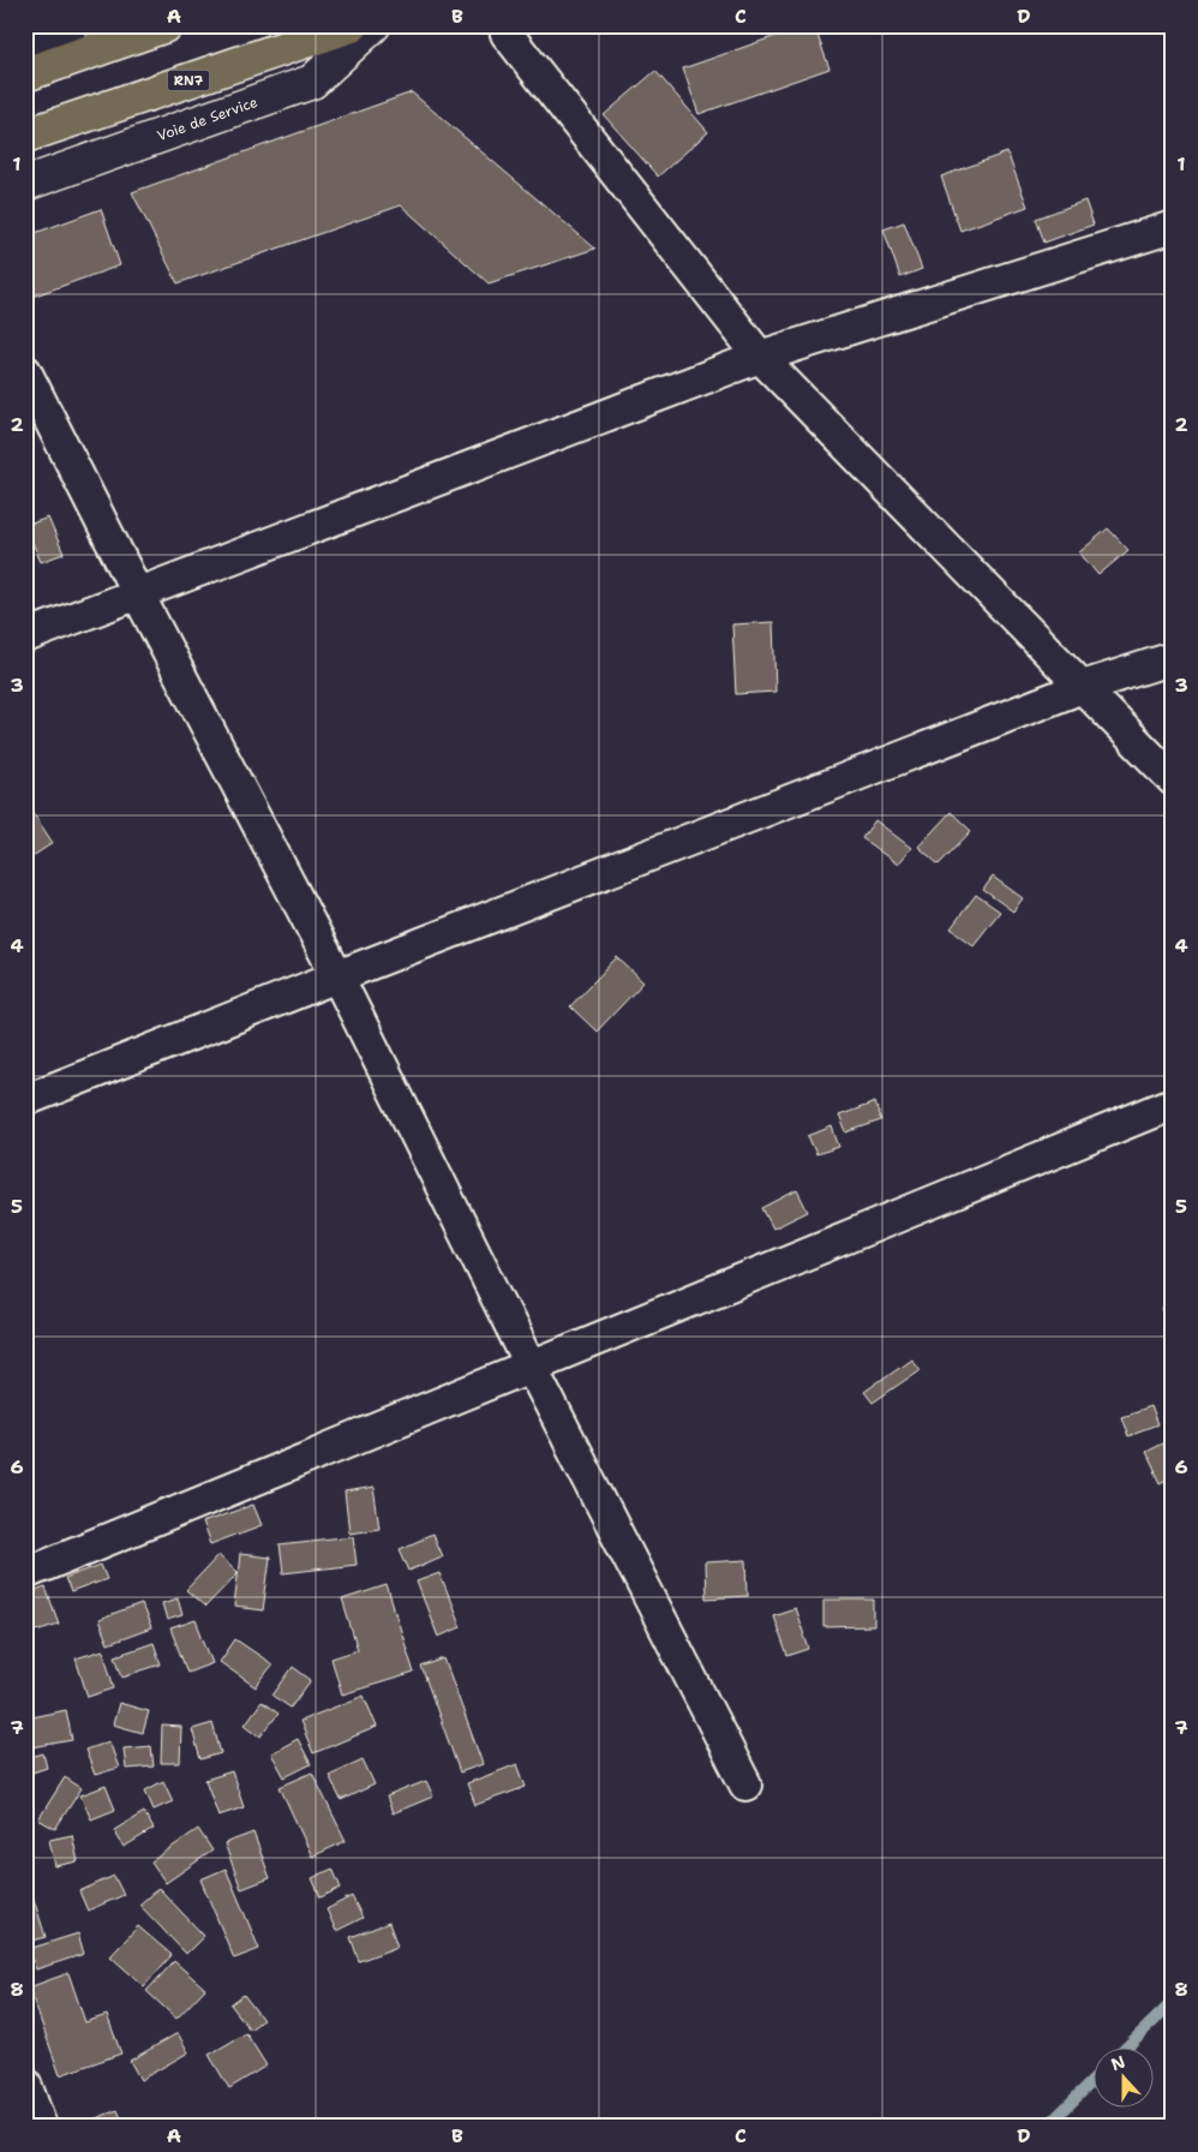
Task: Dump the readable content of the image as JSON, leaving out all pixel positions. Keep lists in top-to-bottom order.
{
  "streets": {
    "highway": ["RN7"],
    "main road": ["Voie de Service"]
  },
  "north": "top",
  "grid": {
    "columns": [
      "A",
      "B",
      "C",
      "D"
    ],
    "rows": [
      "1",
      "2",
      "3",
      "4",
      "5",
      "6",
      "7",
      "8"
    ]
  }
}
